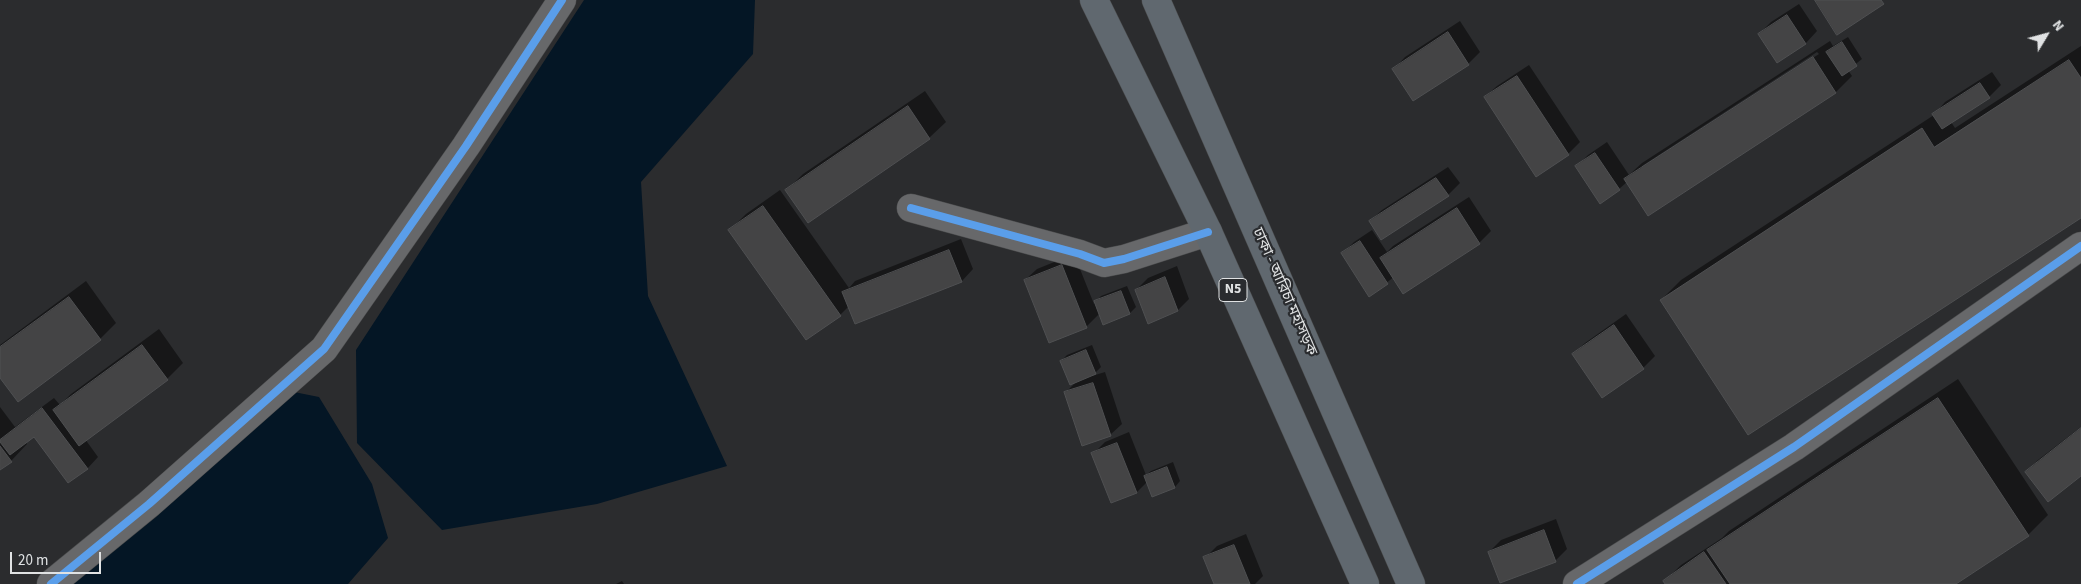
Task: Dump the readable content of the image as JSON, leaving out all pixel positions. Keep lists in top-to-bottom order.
{
  "streets": {
    "highway": ["N5", "ঢাকা - আরিচা মহাসড়ক"]
  },
  "scale_bar": "20 m",
  "north": "top right"
}
